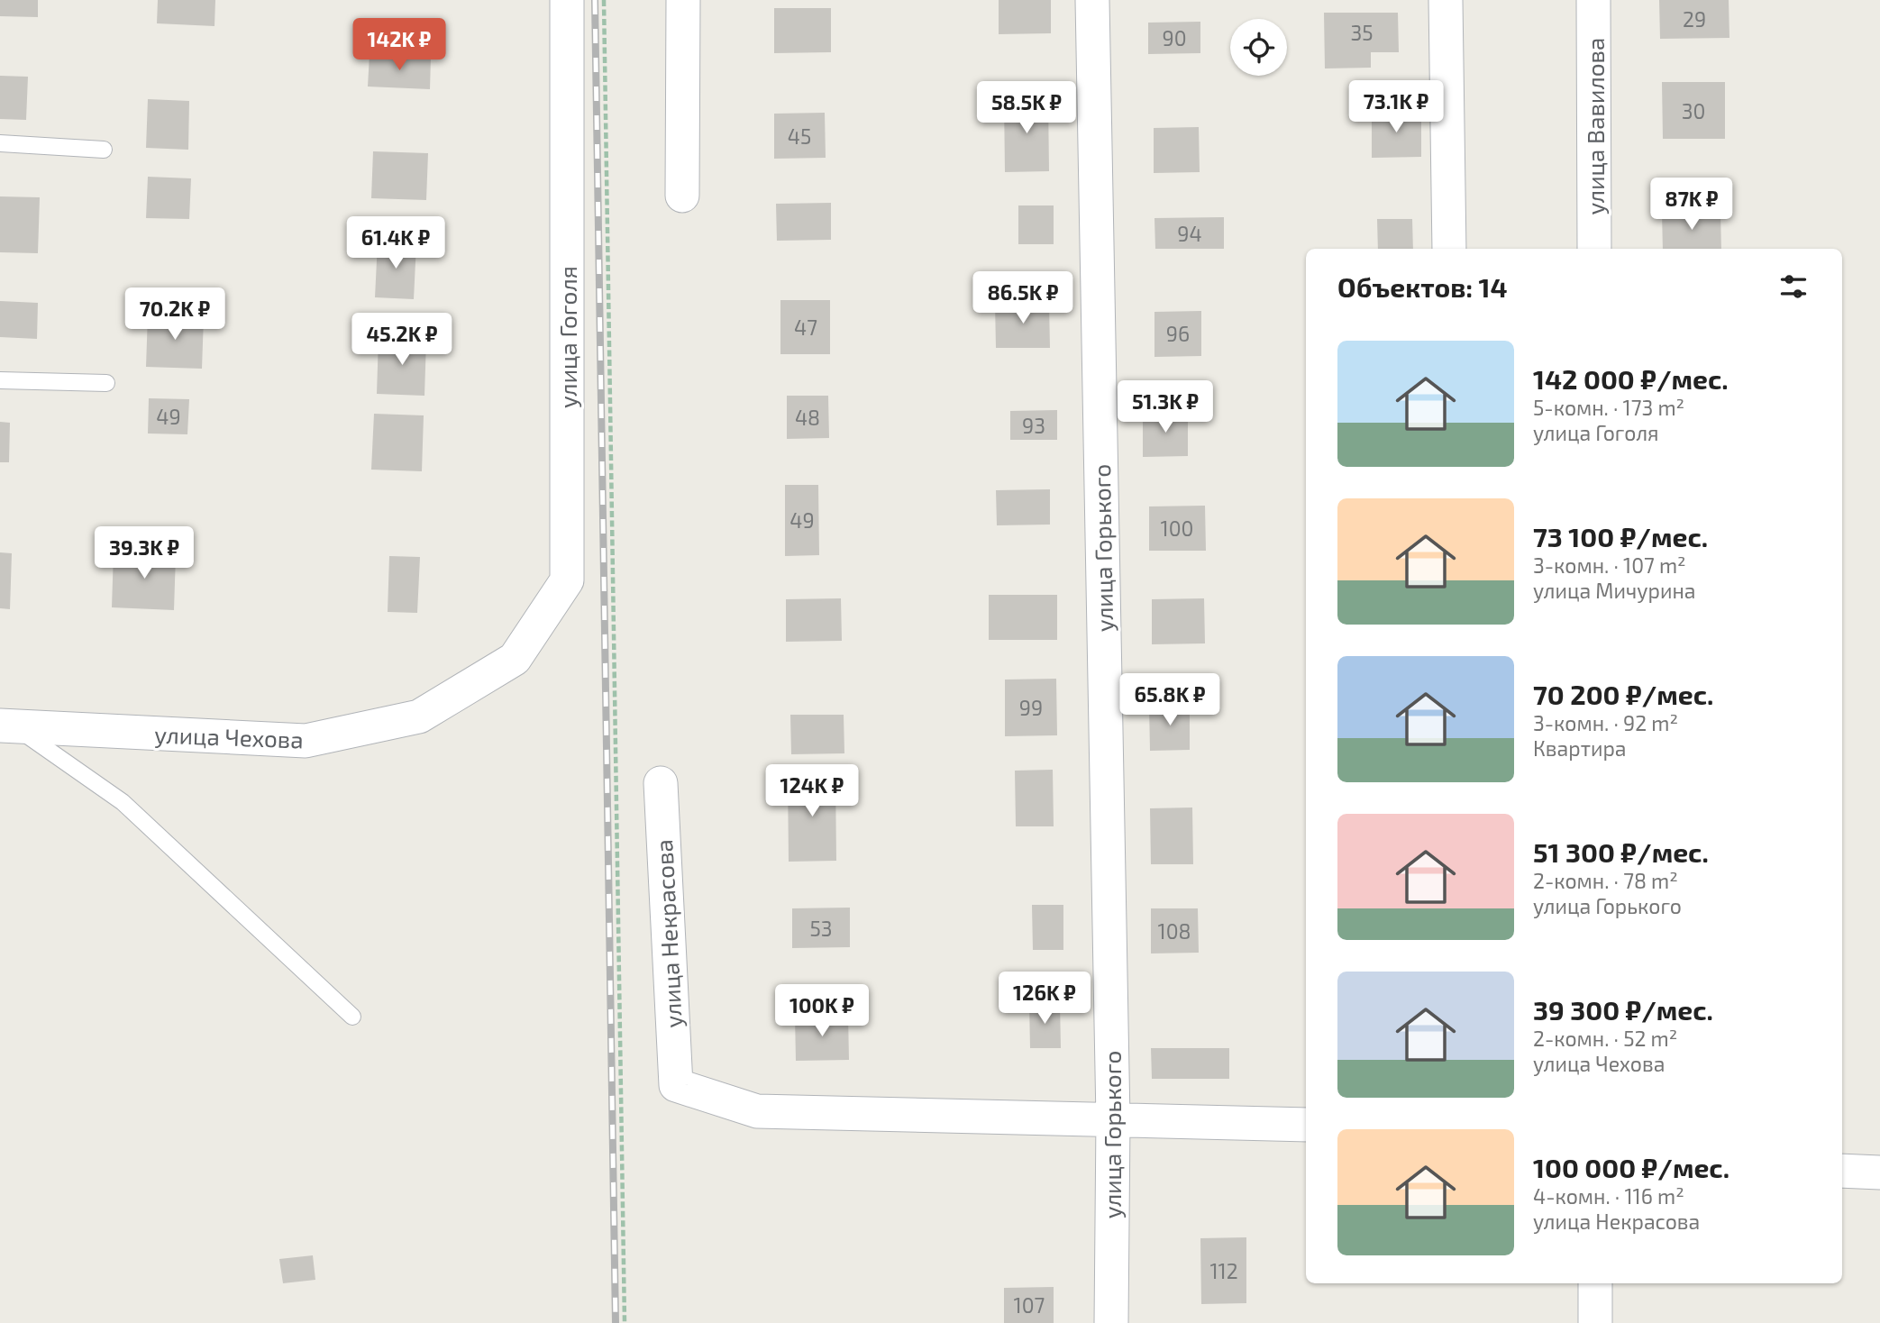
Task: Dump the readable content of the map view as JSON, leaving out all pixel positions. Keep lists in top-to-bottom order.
{
  "streets": {
    "street": [
      "улица Вавилова",
      "улица Гоголя",
      "улица Горького",
      "улица Чехова",
      "улица Некрасова"
    ]
  },
  "crossings": [
    ["улица Гоголя", "улица Чехова"],
    ["улица Горького", "улица Некрасова"]
  ],
  "house_numbers": [
    "29",
    "35",
    "90",
    "30",
    "45",
    "94",
    "47",
    "96",
    "49",
    "48",
    "93",
    "49",
    "100",
    "99",
    "53",
    "108",
    "112",
    "107"
  ],
  "page": {
    "price": [
      "142K ₽",
      "73.1K ₽",
      "58.5K ₽",
      "87K ₽",
      "61.4K ₽",
      "86.5K ₽",
      "70.2K ₽",
      "45.2K ₽",
      "51.3K ₽",
      "39.3K ₽",
      "65.8K ₽",
      "124K ₽",
      "126K ₽",
      "100K ₽"
    ],
    "heading": "Объектов: 14",
    "list": [
      {
        "name": "142 000 ₽/мес.",
        "note": "5-комн. · 173 m² · улица Гоголя"
      },
      {
        "name": "73 100 ₽/мес.",
        "note": "3-комн. · 107 m² · улица Мичурина"
      },
      {
        "name": "70 200 ₽/мес.",
        "note": "3-комн. · 92 m² · Квартира"
      },
      {
        "name": "51 300 ₽/мес.",
        "note": "2-комн. · 78 m² · улица Горького"
      },
      {
        "name": "39 300 ₽/мес.",
        "note": "2-комн. · 52 m² · улица Чехова"
      },
      {
        "name": "100 000 ₽/мес.",
        "note": "4-комн. · 116 m² · улица Некрасова"
      }
    ]
  }
}
